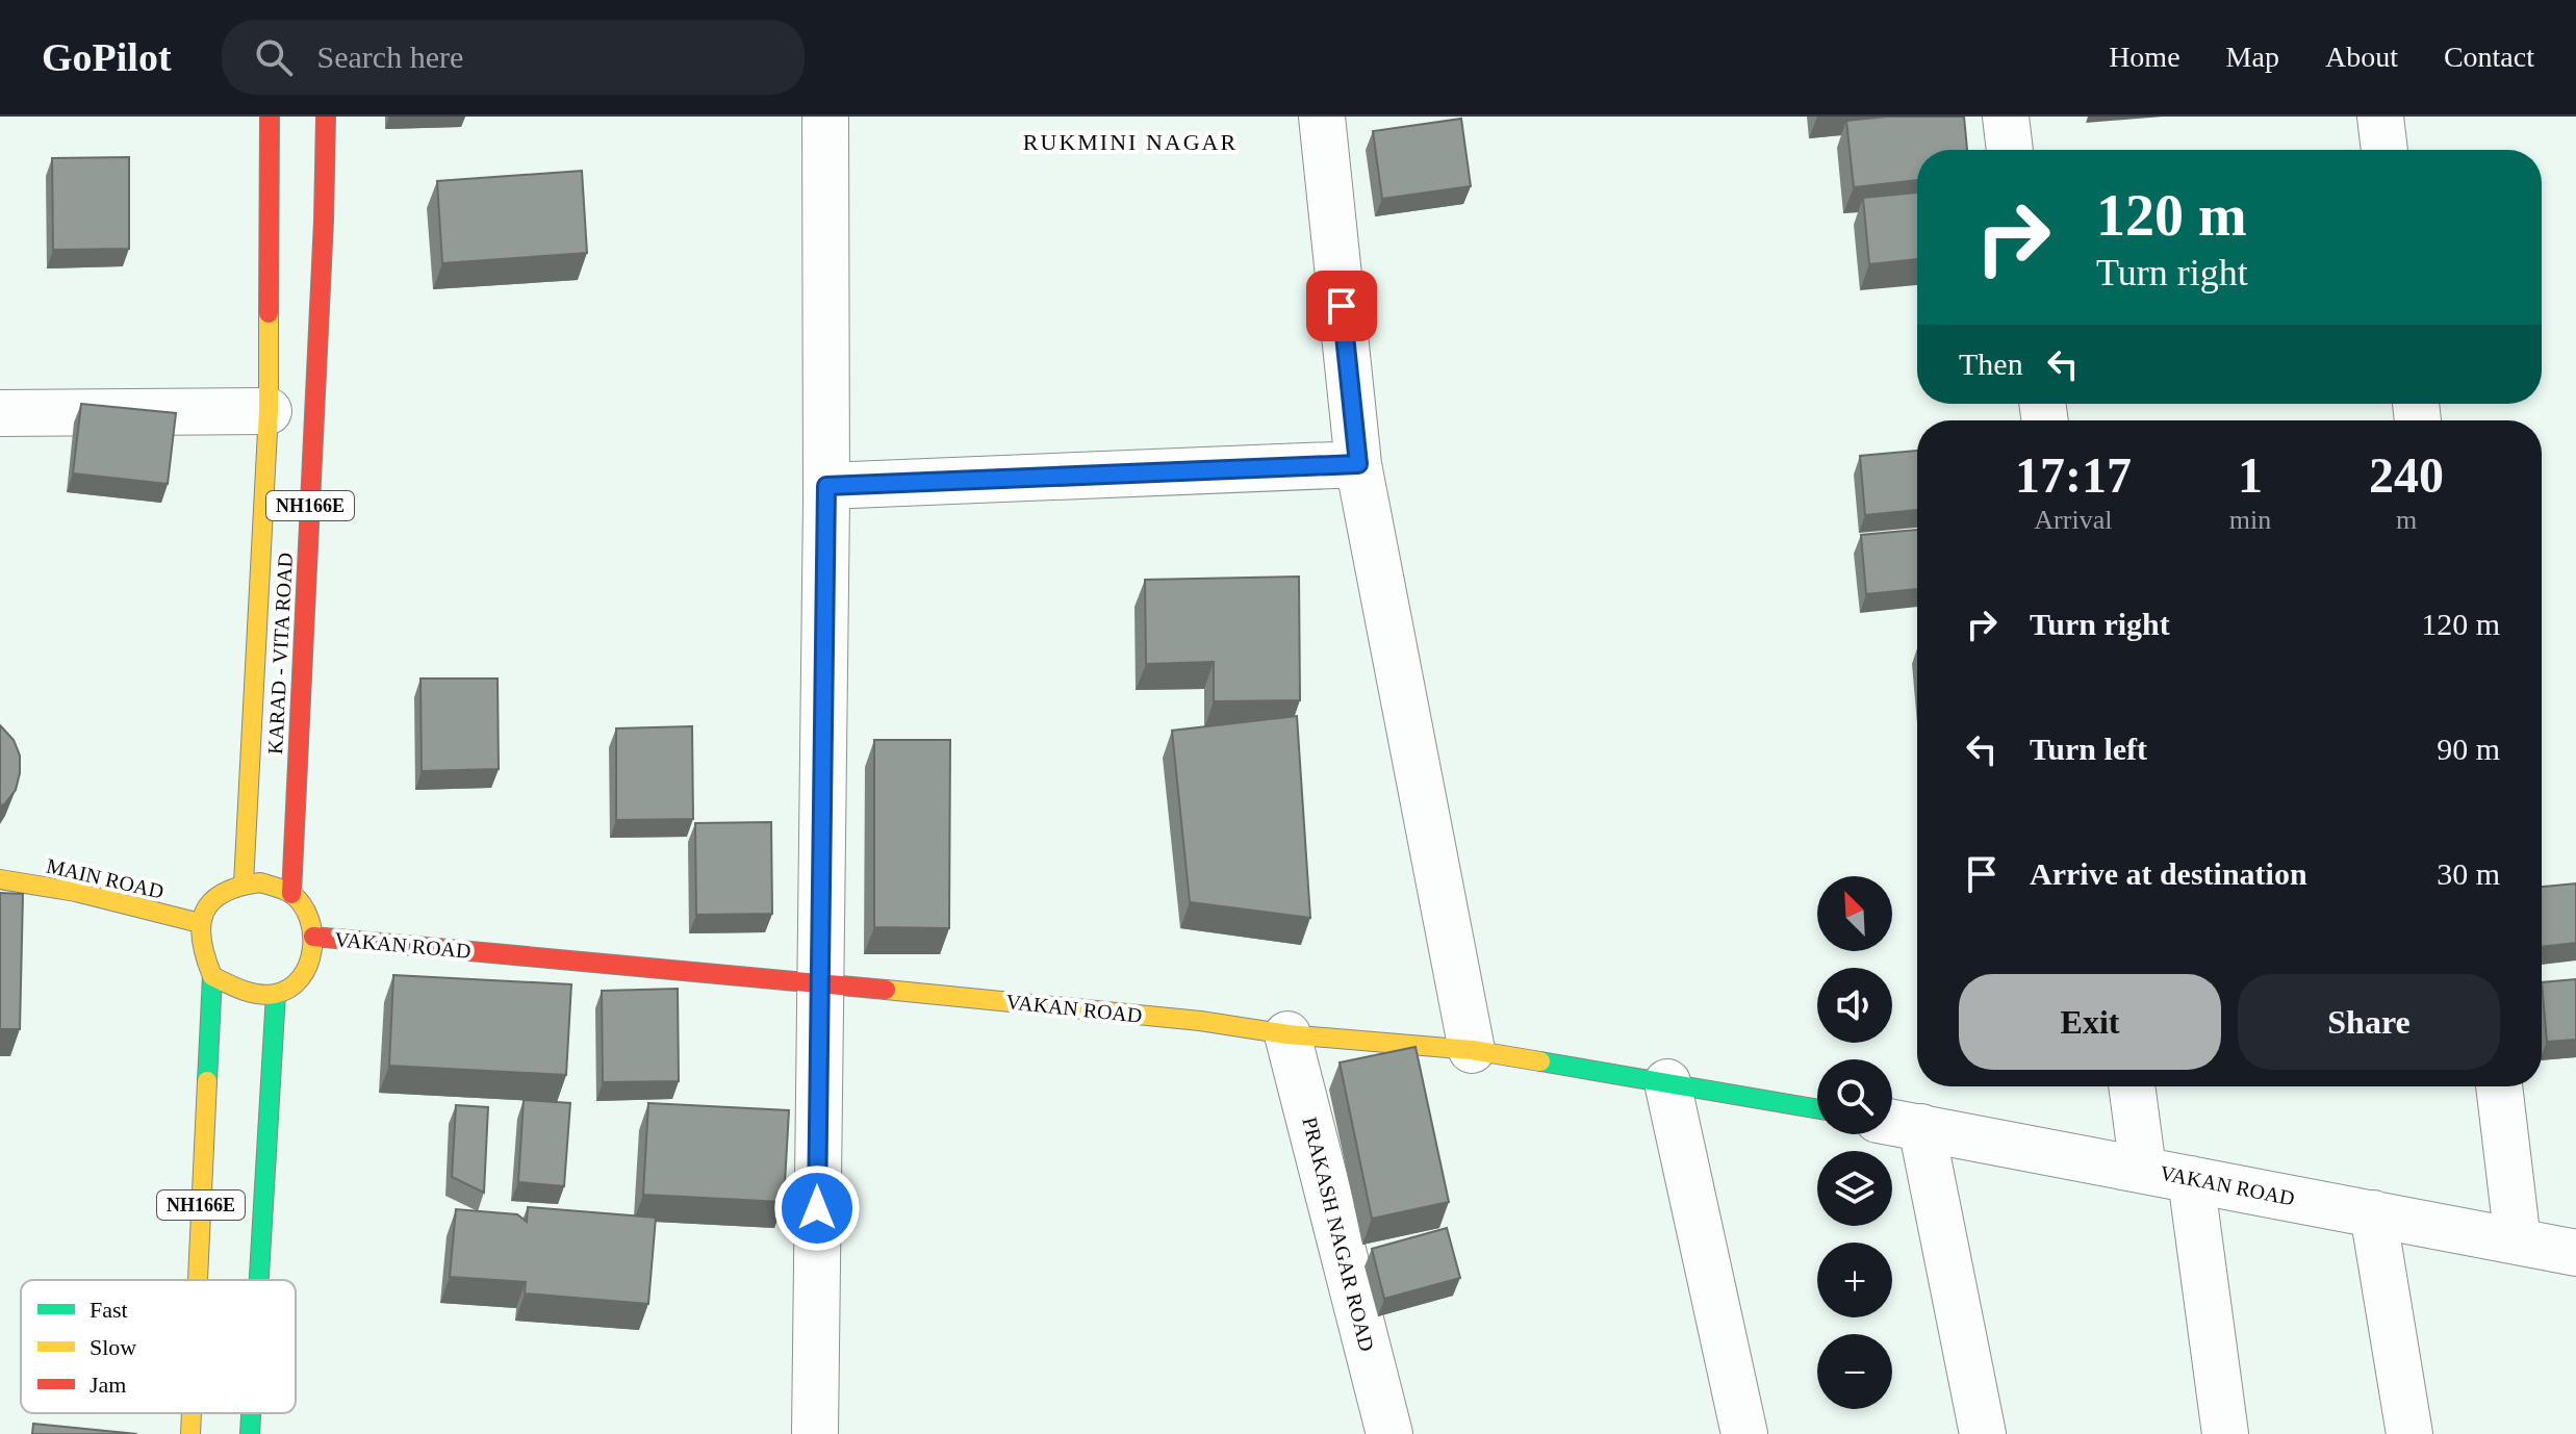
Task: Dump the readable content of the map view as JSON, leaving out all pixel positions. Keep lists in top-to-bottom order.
{
  "streets": {
    "main road": [
      "NH166E",
      "KARAD - VITA ROAD",
      "MAIN ROAD",
      "VAKAN ROAD"
    ],
    "street": ["PRAKASH NAGAR ROAD"]
  },
  "crossings": [
    ["NH166E", "KARAD - VITA ROAD"],
    ["NH166E", "MAIN ROAD"],
    ["NH166E", "VAKAN ROAD"],
    ["KARAD - VITA ROAD", "MAIN ROAD"],
    ["KARAD - VITA ROAD", "VAKAN ROAD"],
    ["MAIN ROAD", "VAKAN ROAD"],
    ["VAKAN ROAD", "PRAKASH NAGAR ROAD"]
  ],
  "districts": ["RUKMINI NAGAR"],
  "legend": ["Fast", "Slow", "Jam"],
  "north": "top left",
  "page": {
    "header": "GoPilot",
    "search": "Search here",
    "nav": [
      "Home",
      "Map",
      "About",
      "Contact"
    ],
    "turn": ["120 m", "Turn right"],
    "then": "Then",
    "eta": [
      "17:17",
      "Arrival",
      "1",
      "min",
      "240",
      "m"
    ],
    "list": [
      {
        "name": "Turn right",
        "value": "120 m"
      },
      {
        "name": "Turn left",
        "value": "90 m"
      },
      {
        "name": "Arrive at destination",
        "value": "30 m"
      }
    ],
    "map_buttons": ["+", "−"],
    "buttons": ["Exit", "Share"]
  }
}
